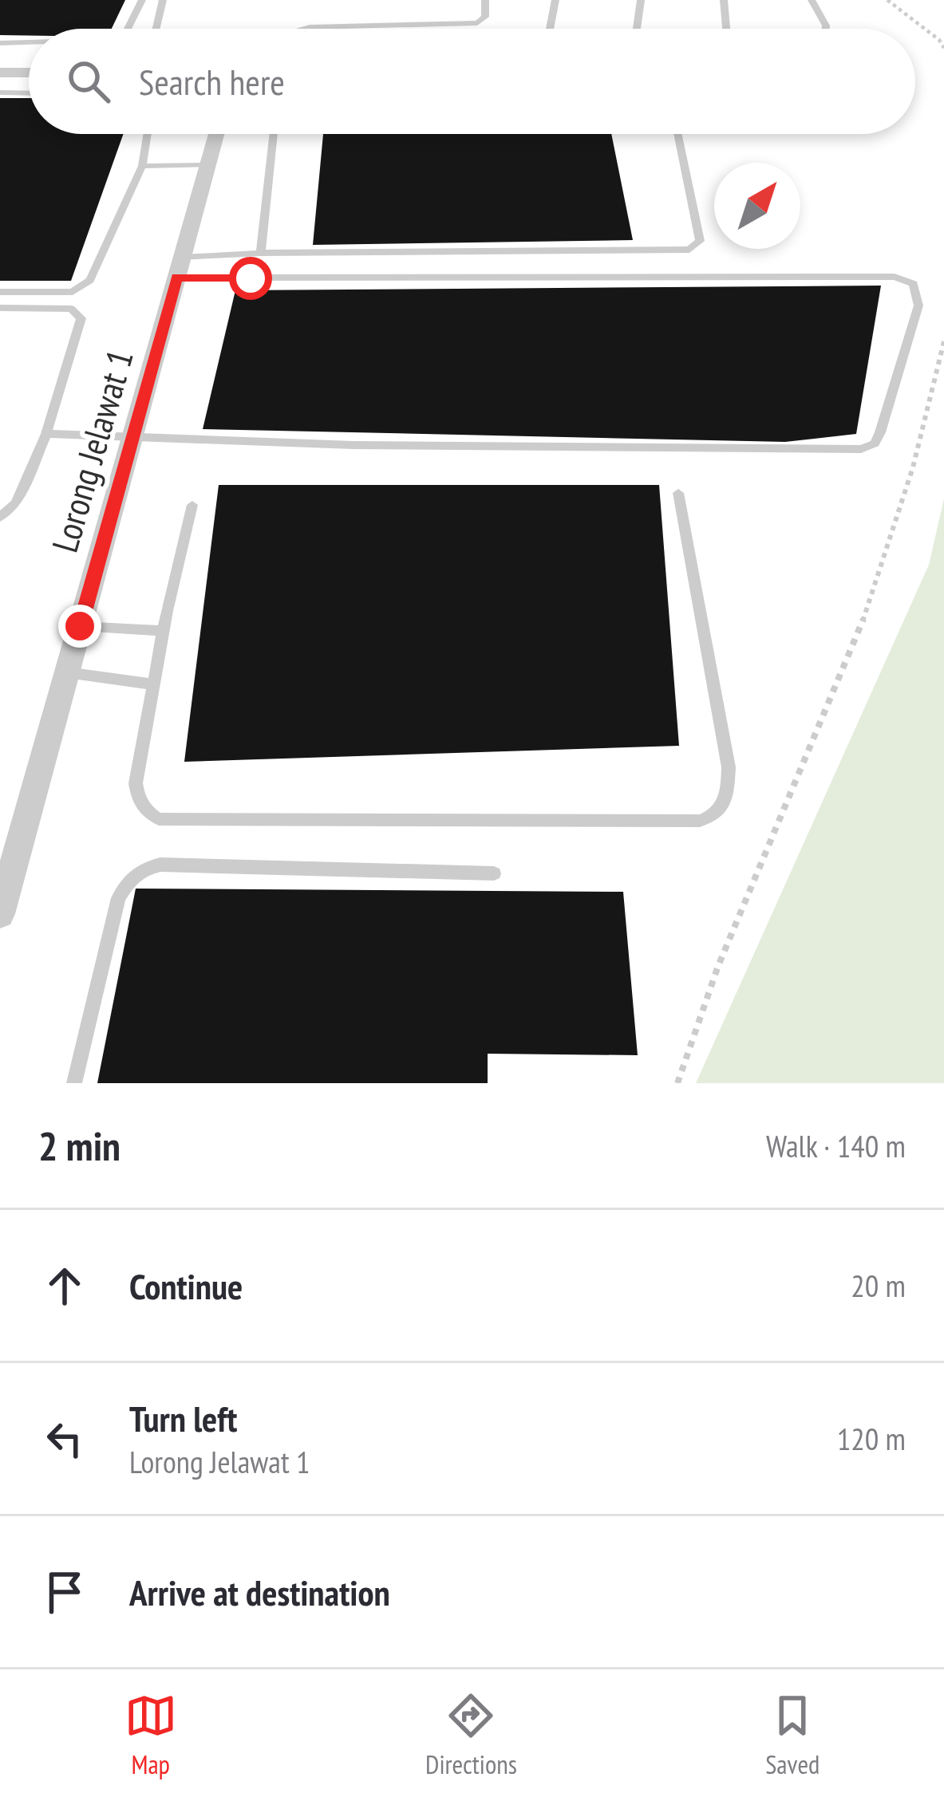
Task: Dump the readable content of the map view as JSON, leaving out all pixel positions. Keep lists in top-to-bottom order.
{
  "streets": {
    "street": ["Lorong Jelawat 1"]
  },
  "north": "top right",
  "page": {
    "search": "Search here",
    "heading": ["2 min", "Walk · 140 m"],
    "list": [
      ["Continue", "20 m"],
      ["Turn left", "Lorong Jelawat 1", "120 m"],
      "Arrive at destination"
    ],
    "nav": ["Map", "Directions", "Saved"]
  }
}
